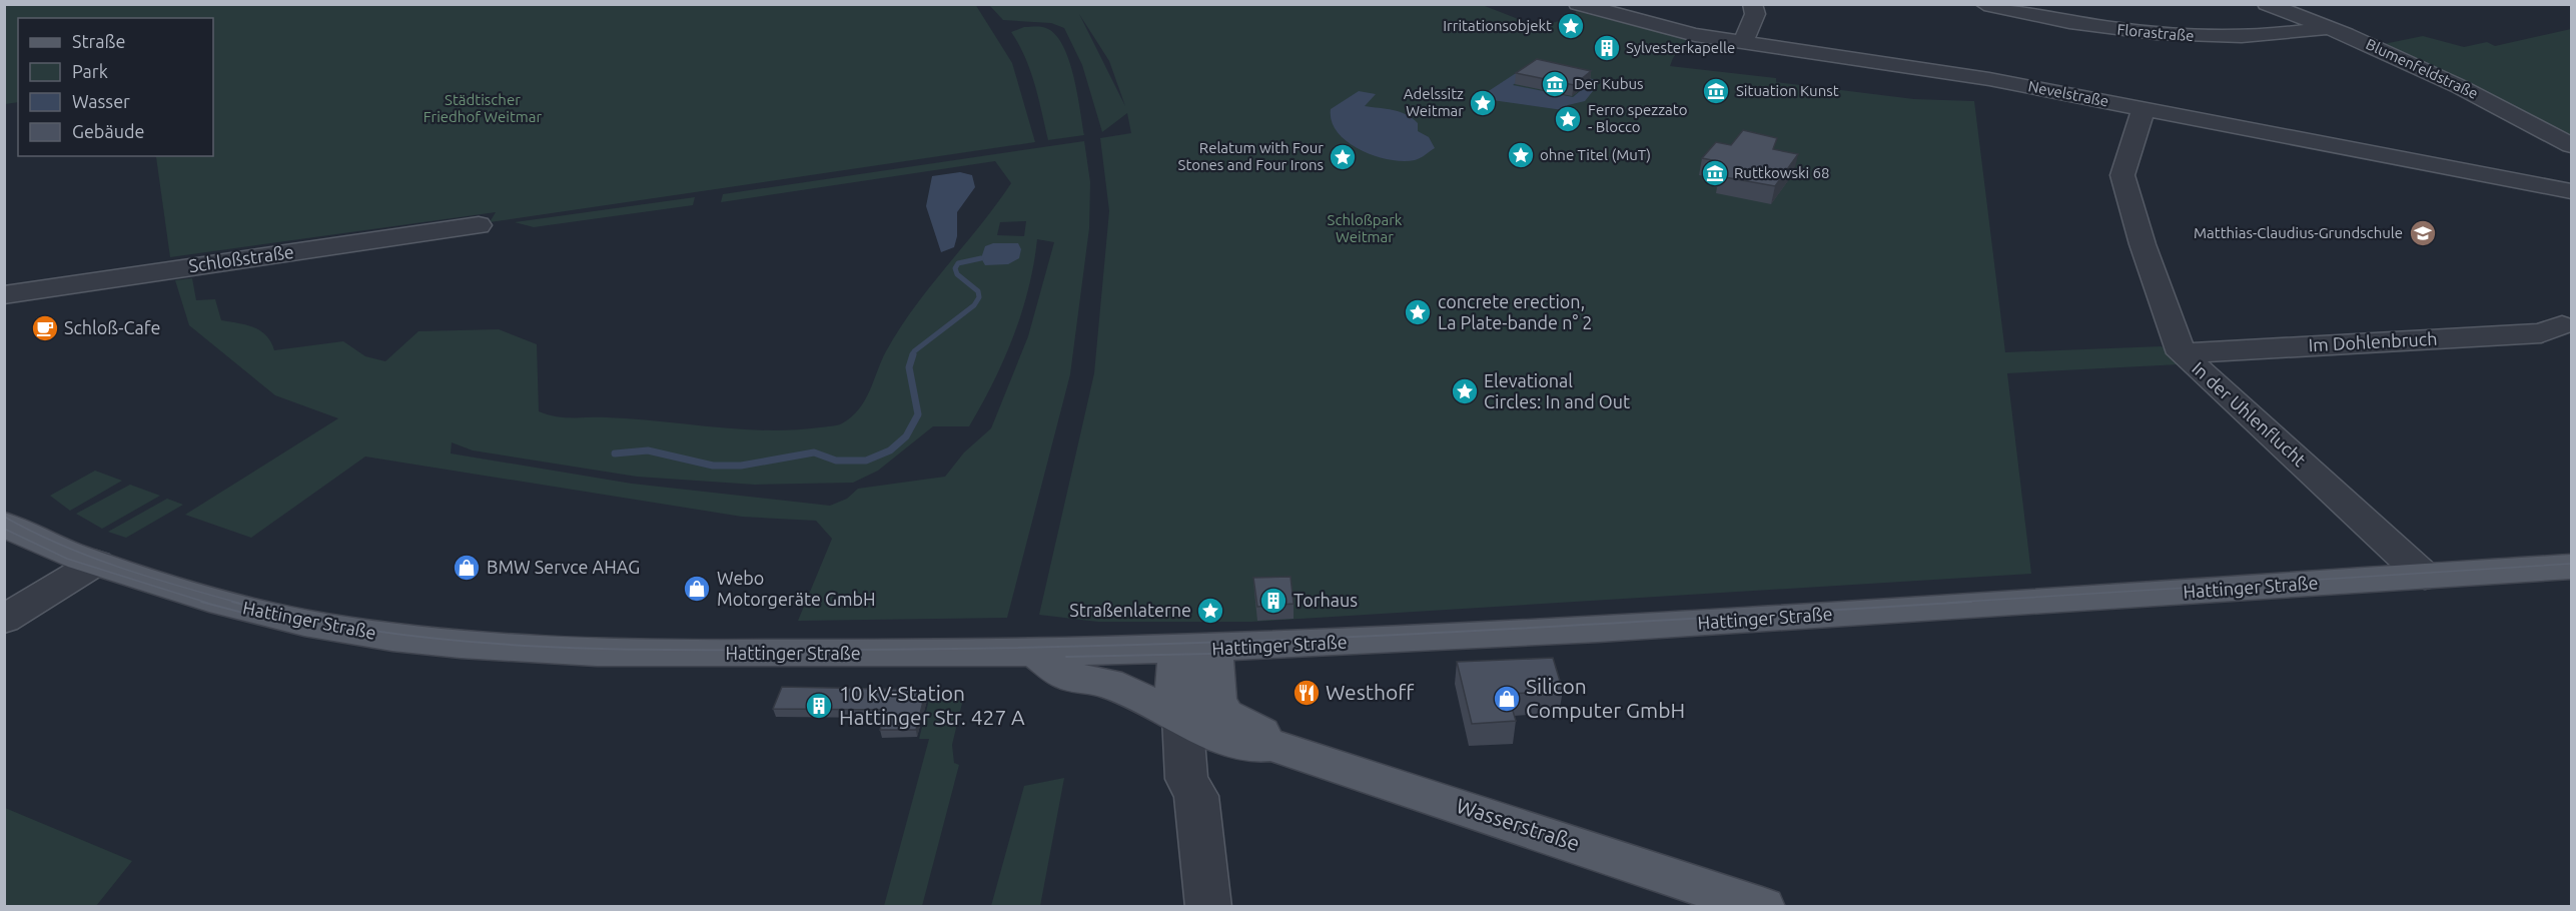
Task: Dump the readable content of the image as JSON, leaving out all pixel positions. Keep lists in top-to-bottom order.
{
  "streets": {
    "main road": ["Hattinger Straße", "Wasserstraße"],
    "street": [
      "Florastraße",
      "Blumenfeldstraße",
      "Nevelstraße",
      "Schloßstraße",
      "Im Dohlenbruch",
      "In der Uhlenflucht"
    ]
  },
  "crossings": [
    ["Florastraße", "Blumenfeldstraße"],
    ["Nevelstraße", "In der Uhlenflucht"],
    ["Im Dohlenbruch", "In der Uhlenflucht"],
    ["In der Uhlenflucht", "Hattinger Straße"],
    ["Hattinger Straße", "Wasserstraße"]
  ],
  "parks": ["Städtischer Friedhof Weitmar", "Schloßpark Weitmar"],
  "places": {
    "place": [
      "Irritationsobjekt",
      "Adelssitz Weitmar",
      "Ferro spezzato - Blocco",
      "ohne Titel (MuT)",
      "Relatum with Four Stones and Four Irons",
      "concrete erection, La Plate-bande n° 2",
      "Elevational Circles: In and Out",
      "Straßenlaterne"
    ],
    "building": ["Sylvesterkapelle", "Torhaus", "10 kV-Station Hattinger Str. 427 A"],
    "museum": ["Der Kubus", "Situation Kunst", "Ruttkowski 68"],
    "school or university": ["Matthias-Claudius-Grundschule"],
    "cafe": ["Schloß-Cafe"],
    "shop": ["BMW Servce AHAG", "Webo Motorgeräte GmbH", "Silicon Computer GmbH"],
    "restaurant": ["Westhoff"]
  },
  "legend": [
    "Straße",
    "Park",
    "Wasser",
    "Gebäude"
  ]
}
